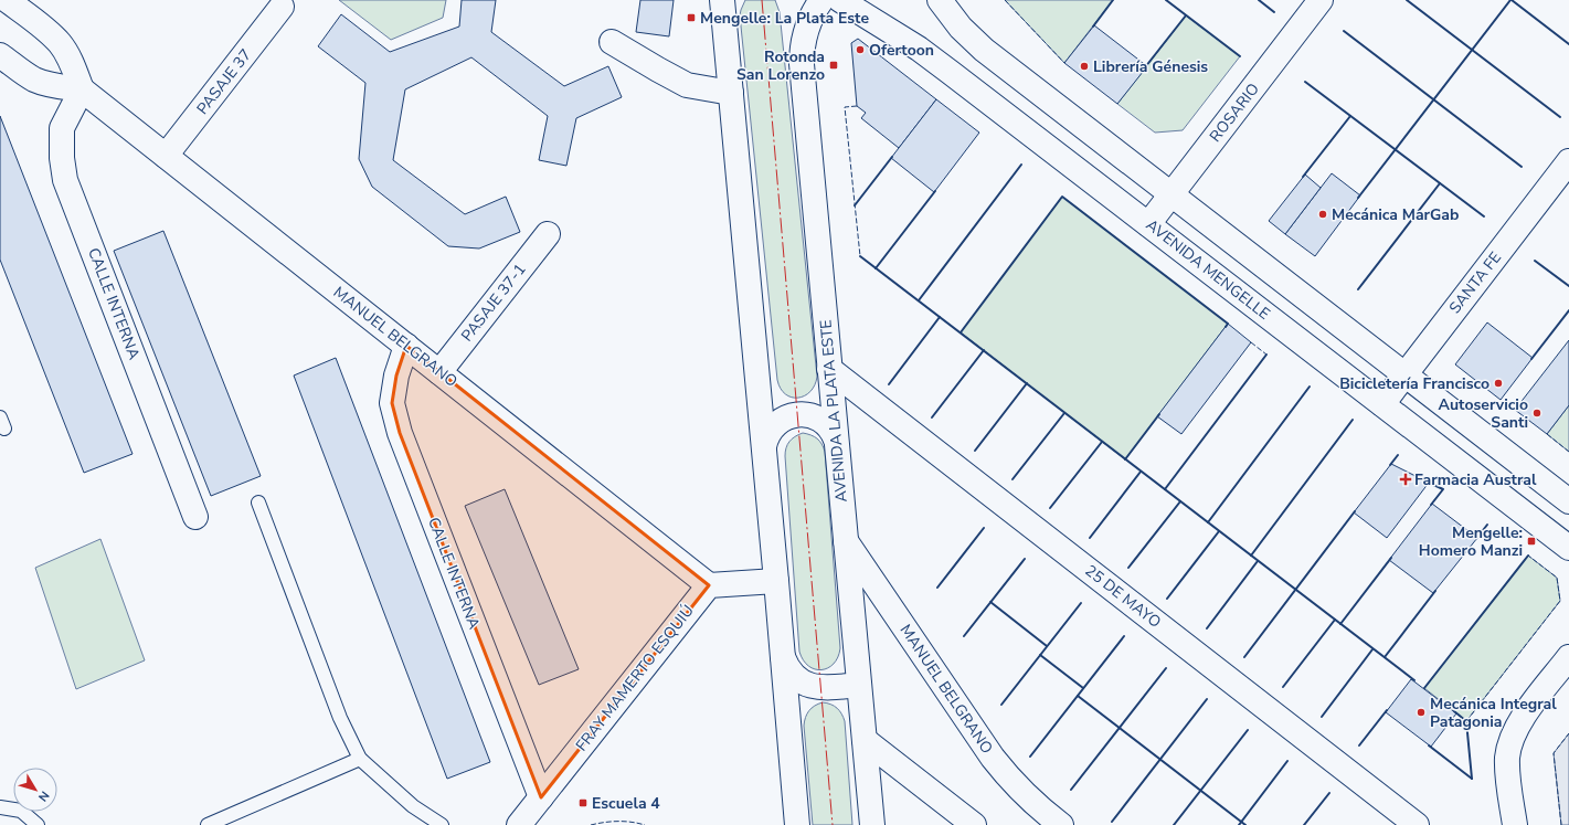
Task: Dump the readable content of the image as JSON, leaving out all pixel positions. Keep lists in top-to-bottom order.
{
  "streets": {
    "street": [
      "PASAJE 37",
      "ROSARIO",
      "AVENIDA MENGELLE",
      "SANTA FE",
      "PASAJE 37-1",
      "CALLE INTERNA",
      "MANUEL BELGRANO",
      "AVENIDA LA PLATA ESTE",
      "25 DE MAYO",
      "FRAY MAMERTO ESQUIÚ"
    ]
  },
  "crossings": [
    ["PASAJE 37", "MANUEL BELGRANO"],
    ["ROSARIO", "AVENIDA MENGELLE"],
    ["AVENIDA MENGELLE", "SANTA FE"],
    ["PASAJE 37-1", "MANUEL BELGRANO"],
    ["CALLE INTERNA", "MANUEL BELGRANO"],
    ["CALLE INTERNA", "FRAY MAMERTO ESQUIÚ"],
    ["MANUEL BELGRANO", "AVENIDA LA PLATA ESTE"],
    ["MANUEL BELGRANO", "FRAY MAMERTO ESQUIÚ"],
    ["AVENIDA LA PLATA ESTE", "25 DE MAYO"]
  ],
  "places": {
    "transit": [
      "Mengelle: La Plata Este",
      "Rotonda San Lorenzo",
      "Mengelle: Homero Manzi",
      "Escuela 4"
    ],
    "other": [
      "Ofertoon",
      "Librería Génesis",
      "Mecánica MarGab",
      "Bicicletería Francisco",
      "Autoservicio Santi",
      "Mecánica Integral Patagonia"
    ],
    "health": ["Farmacia Austral"]
  },
  "north": "bottom right"
}
